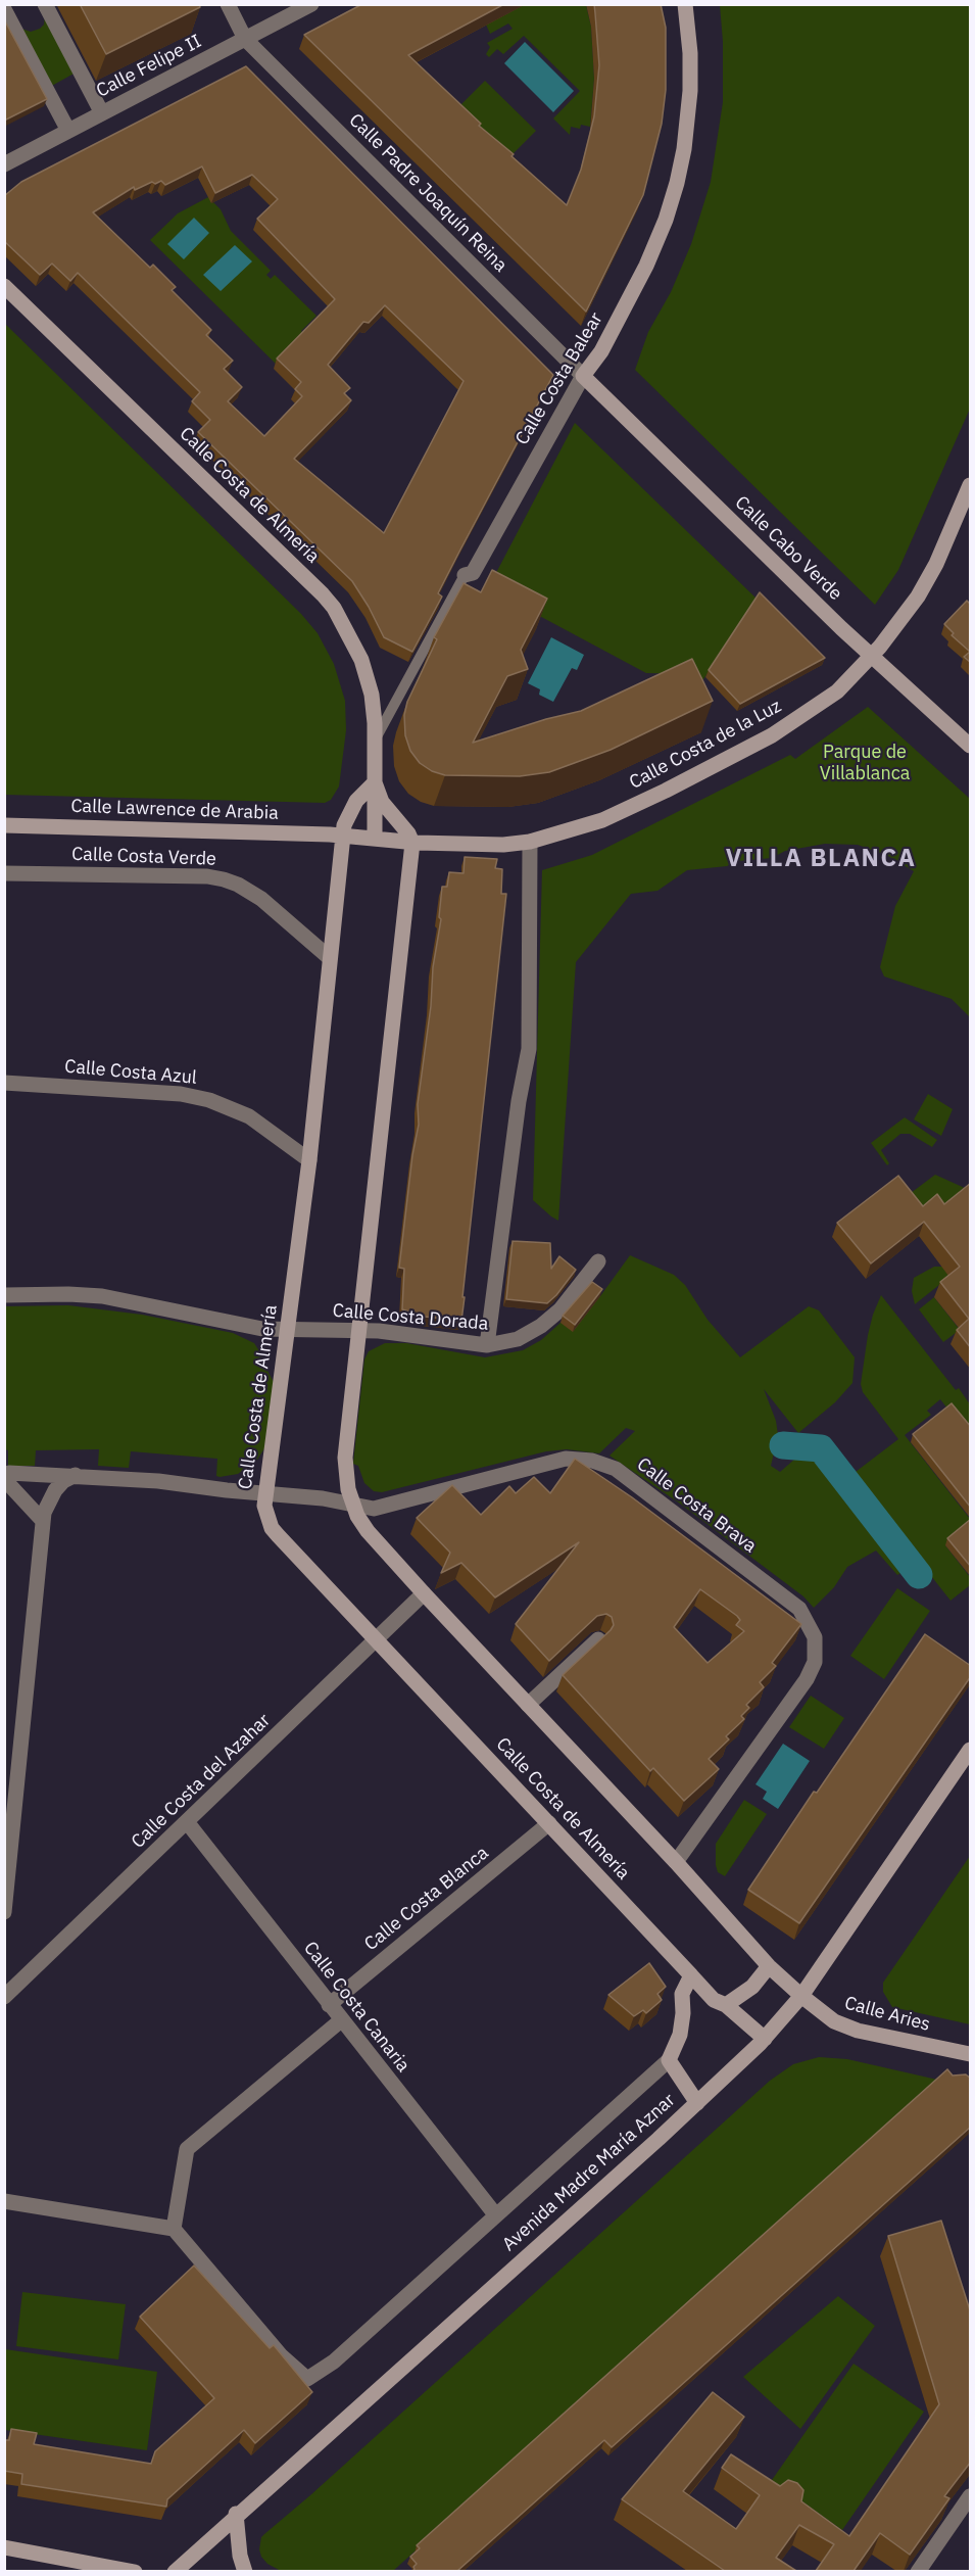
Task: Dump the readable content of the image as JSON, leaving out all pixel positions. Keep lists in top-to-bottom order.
{
  "streets": {
    "street": [
      "Calle Felipe II",
      "Calle Padre Joaquín Reina",
      "Calle Costa Balear",
      "Calle Costa de Almería",
      "Calle Cabo Verde",
      "Calle Costa de la Luz",
      "Calle Lawrence de Arabia",
      "Calle Costa Verde",
      "Calle Costa Azul",
      "Calle Costa Dorada",
      "Calle Costa Brava",
      "Calle Costa del Azahar",
      "Calle Costa Blanca",
      "Calle Costa Canaria",
      "Calle Aries",
      "Avenida Madre María Aznar"
    ]
  },
  "crossings": [
    ["Calle Felipe II", "Calle Padre Joaquín Reina"],
    ["Calle Padre Joaquín Reina", "Calle Costa Balear"],
    ["Calle Padre Joaquín Reina", "Calle Cabo Verde"],
    ["Calle Costa Balear", "Calle Costa de Almería"],
    ["Calle Costa Balear", "Calle Cabo Verde"],
    ["Calle Costa de Almería", "Calle Costa de la Luz"],
    ["Calle Costa de Almería", "Calle Lawrence de Arabia"],
    ["Calle Costa de Almería", "Calle Costa Verde"],
    ["Calle Costa de Almería", "Calle Costa Azul"],
    ["Calle Costa de Almería", "Calle Costa Dorada"],
    ["Calle Costa de Almería", "Calle Costa Brava"],
    ["Calle Costa de Almería", "Calle Costa del Azahar"],
    ["Calle Costa de Almería", "Calle Costa Blanca"],
    ["Calle Costa de Almería", "Avenida Madre María Aznar"],
    ["Calle Cabo Verde", "Calle Costa de la Luz"],
    ["Calle Costa de la Luz", "Calle Lawrence de Arabia"],
    ["Calle Costa del Azahar", "Calle Costa Canaria"],
    ["Calle Costa Blanca", "Calle Costa Canaria"],
    ["Calle Costa Canaria", "Avenida Madre María Aznar"],
    ["Calle Aries", "Avenida Madre María Aznar"]
  ],
  "districts": ["VILLA BLANCA"],
  "parks": ["Parque de Villablanca"]
}
